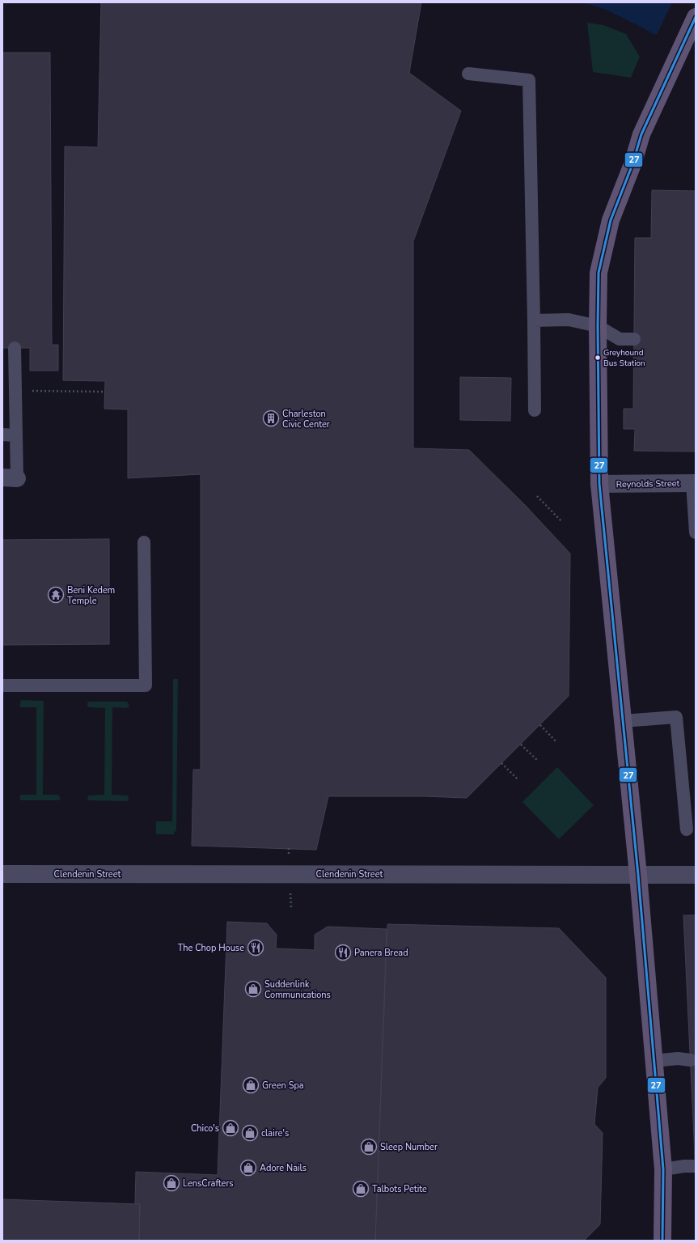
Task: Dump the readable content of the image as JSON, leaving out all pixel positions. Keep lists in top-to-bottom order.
{
  "streets": {
    "street": ["Reynolds Street", "Clendenin Street"]
  },
  "places": {
    "other": ["Greyhound Bus Station"],
    "building": ["Charleston Civic Center"],
    "temple": ["Beni Kedem Temple"],
    "restaurant": ["The Chop House", "Panera Bread"],
    "shop": [
      "Suddenlink Communications",
      "Green Spa",
      "Chico's",
      "claire's",
      "Sleep Number",
      "Adore Nails",
      "LensCrafters",
      "Talbots Petite"
    ]
  },
  "lines": ["transit line 27"]
}
